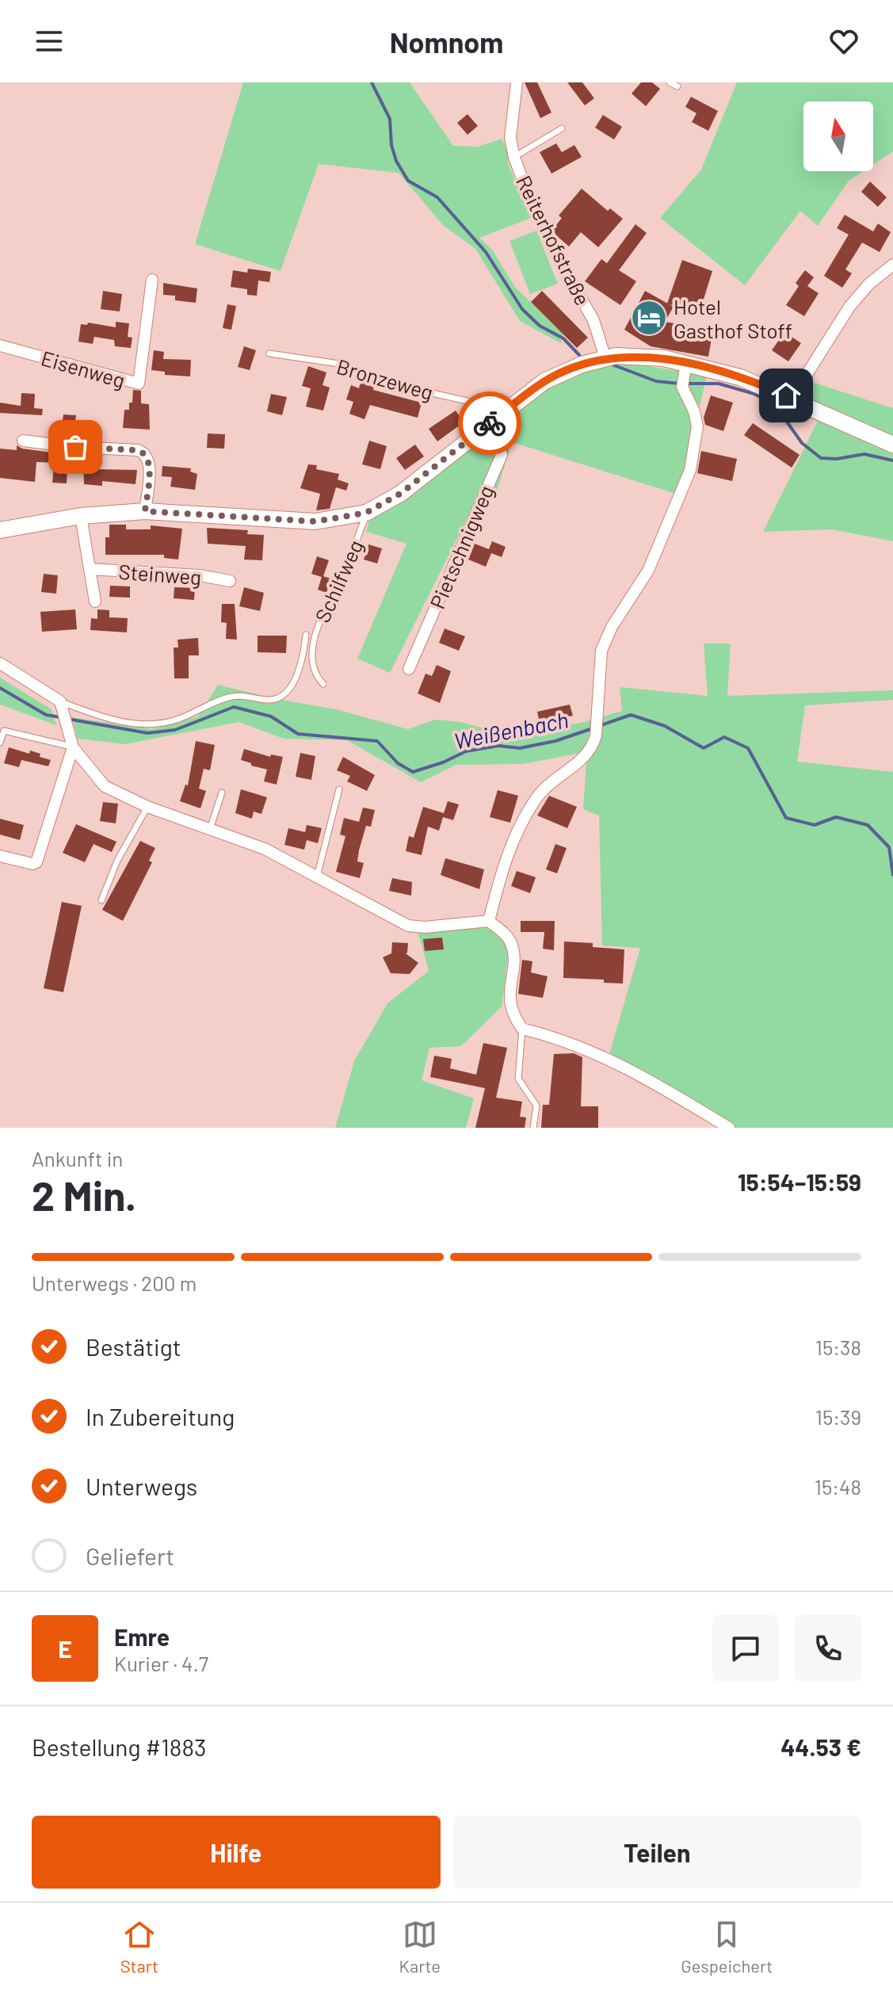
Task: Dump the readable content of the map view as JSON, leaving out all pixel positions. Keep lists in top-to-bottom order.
{
  "streets": {
    "street": [
      "Reiterhofstraße",
      "Eisenweg",
      "Pietschnigweg",
      "Steinweg"
    ],
    "lane": ["Bronzeweg", "Schilfweg"]
  },
  "crossings": [
    ["Bronzeweg", "Pietschnigweg"]
  ],
  "water": ["Weißenbach"],
  "places": {
    "hotel": ["Hotel Gasthof Stoff"]
  },
  "north": "top",
  "page": {
    "header": "Nomnom",
    "heading": ["2 Min.", "Ankunft in", "15:54–15:59"],
    "panel": [
      "Emre",
      "Kurier · 4.7",
      "Bestellung #1883",
      "44.53 €"
    ],
    "bar": "Unterwegs · 200 m",
    "list": [
      ["Bestätigt", "15:38"],
      ["In Zubereitung", "15:39"],
      ["Unterwegs", "15:48"],
      "Geliefert"
    ],
    "round": "E",
    "buttons": ["Hilfe", "Teilen"],
    "tabs": ["Start", "Karte", "Gespeichert"]
  }
}
